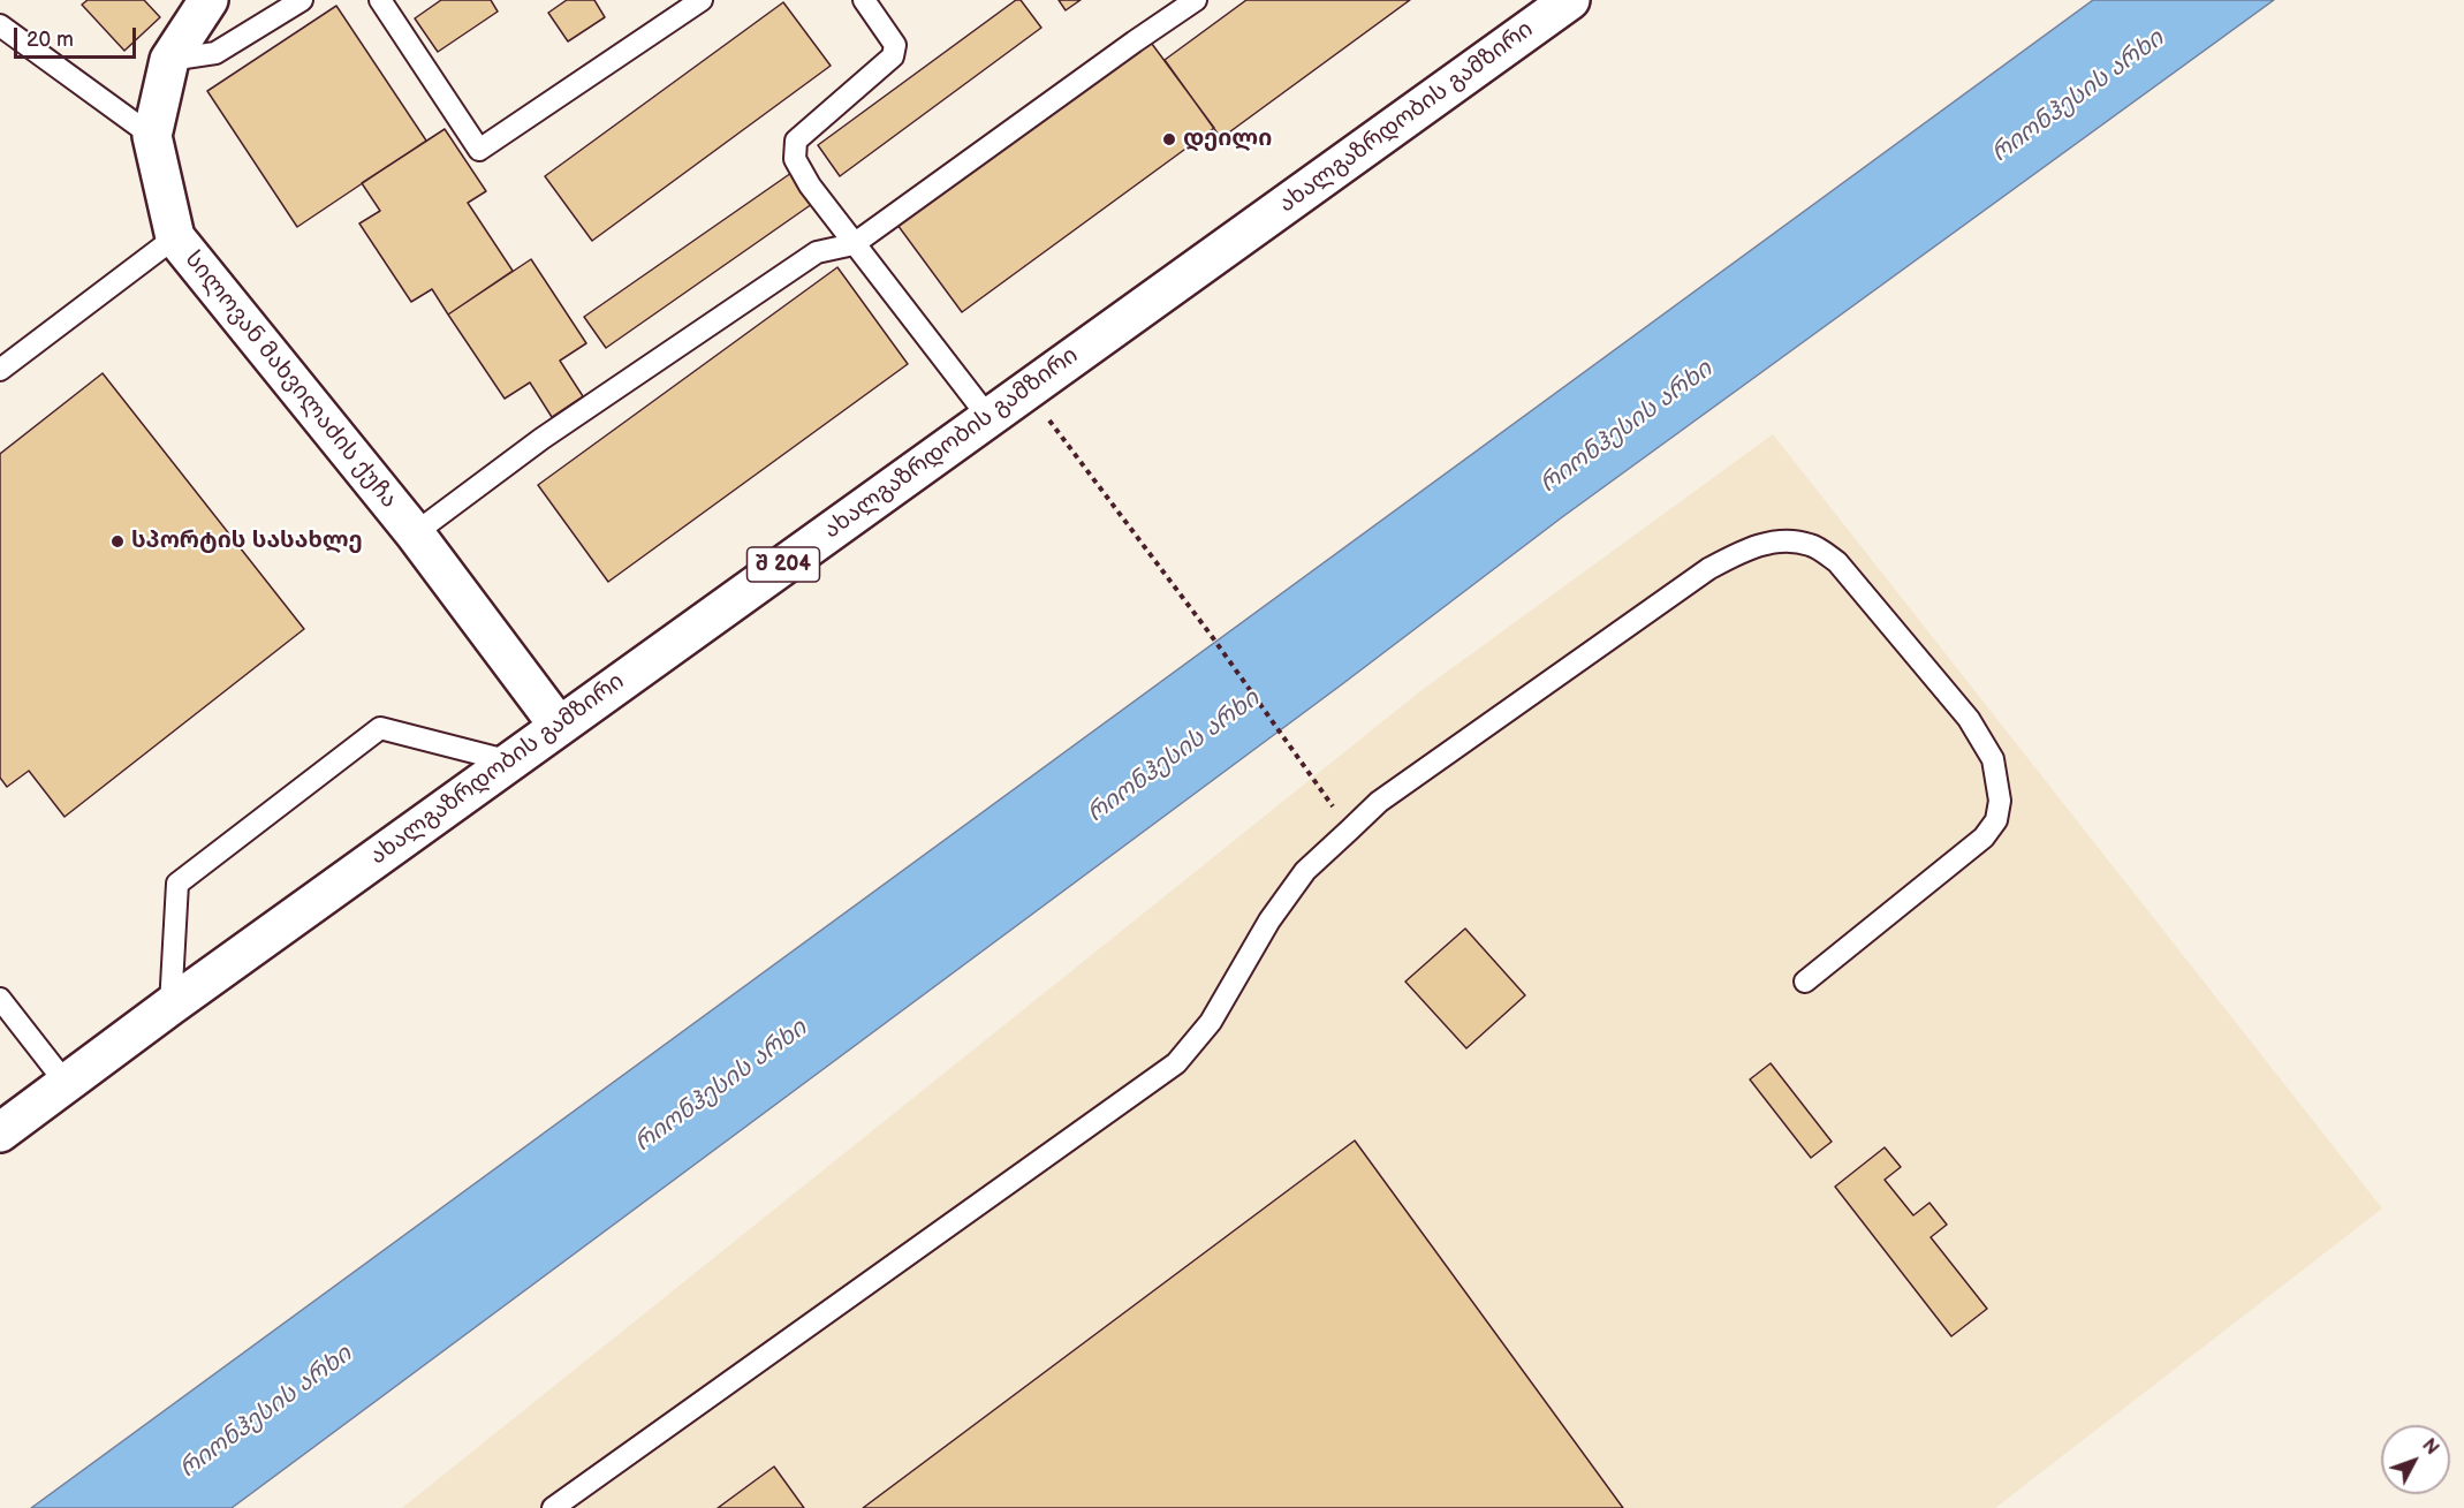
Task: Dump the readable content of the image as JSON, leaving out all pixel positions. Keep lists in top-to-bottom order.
{
  "streets": {
    "main road": ["ახალგაზრდობის გამზირი", "სილოვან მახვილაძის ქუჩა", "შ 204"]
  },
  "crossings": [
    ["ახალგაზრდობის გამზირი", "სილოვან მახვილაძის ქუჩა"]
  ],
  "water": ["რიონჰესის არხი"],
  "places": ["დეილი", "სპორტის სასახლე"],
  "scale_bar": "20 m",
  "north": "top right"
}
